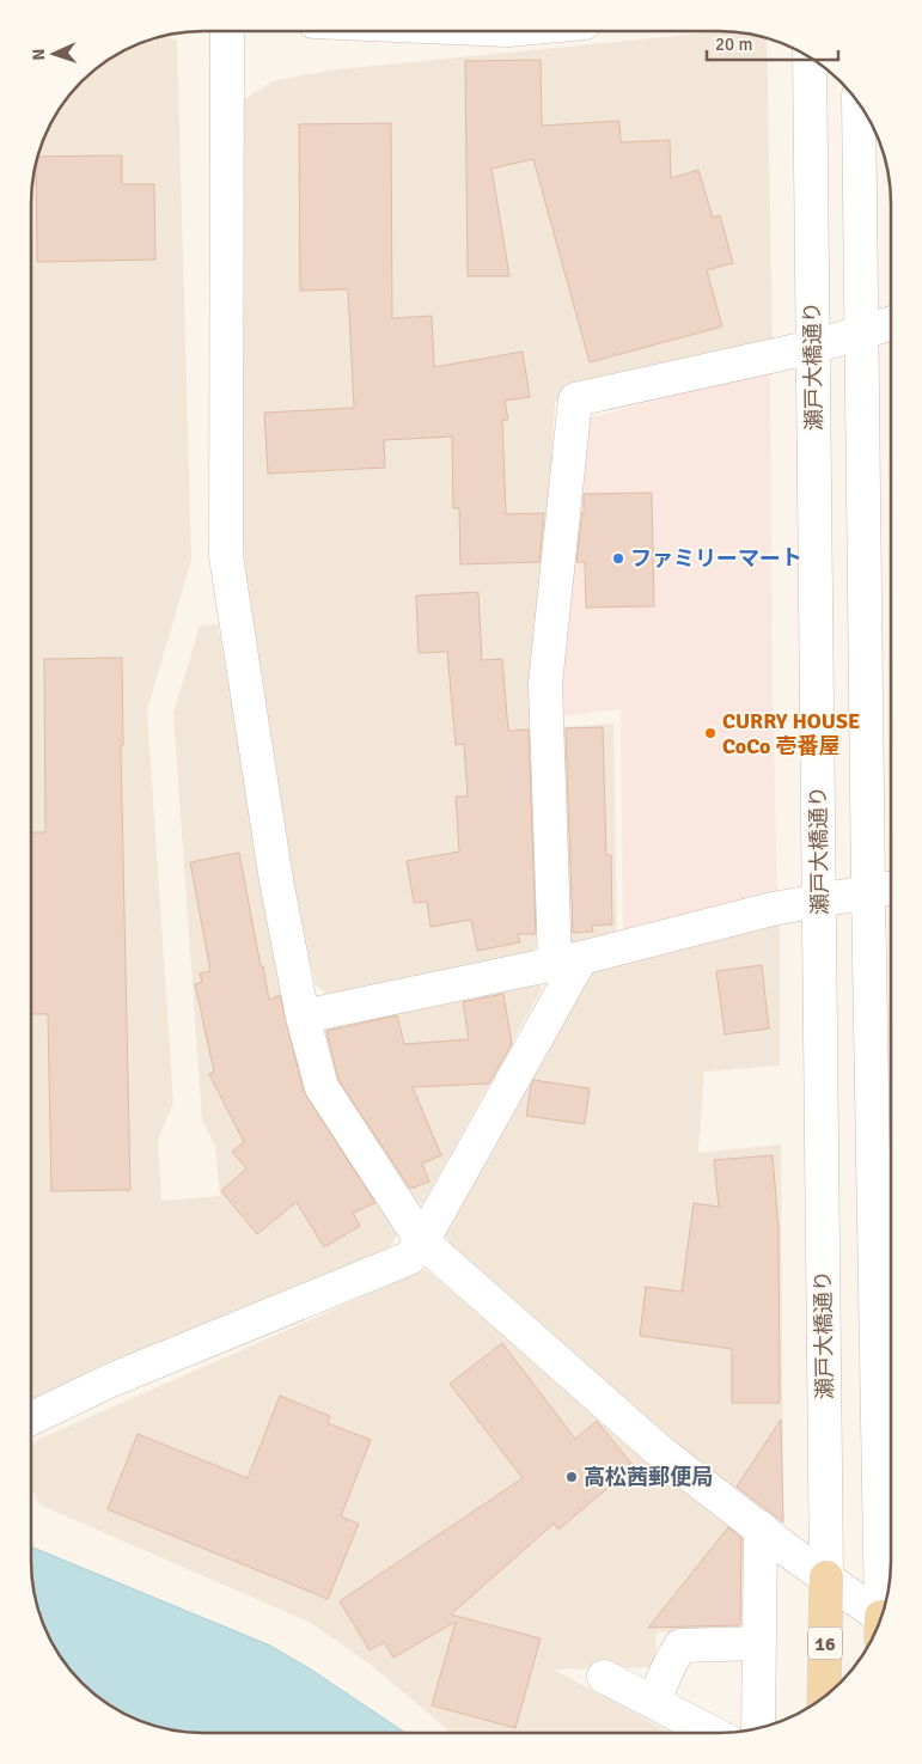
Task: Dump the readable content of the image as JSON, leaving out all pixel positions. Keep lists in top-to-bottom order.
{
  "streets": {
    "main road": ["16"],
    "street": ["瀬戸大橋通り"]
  },
  "crossings": [
    ["瀬戸大橋通り", "16"]
  ],
  "places": ["ファミリーマート", "CURRY HOUSE CoCo 壱番屋", "高松茜郵便局"],
  "scale_bar": "20 m",
  "north": "left"
}
